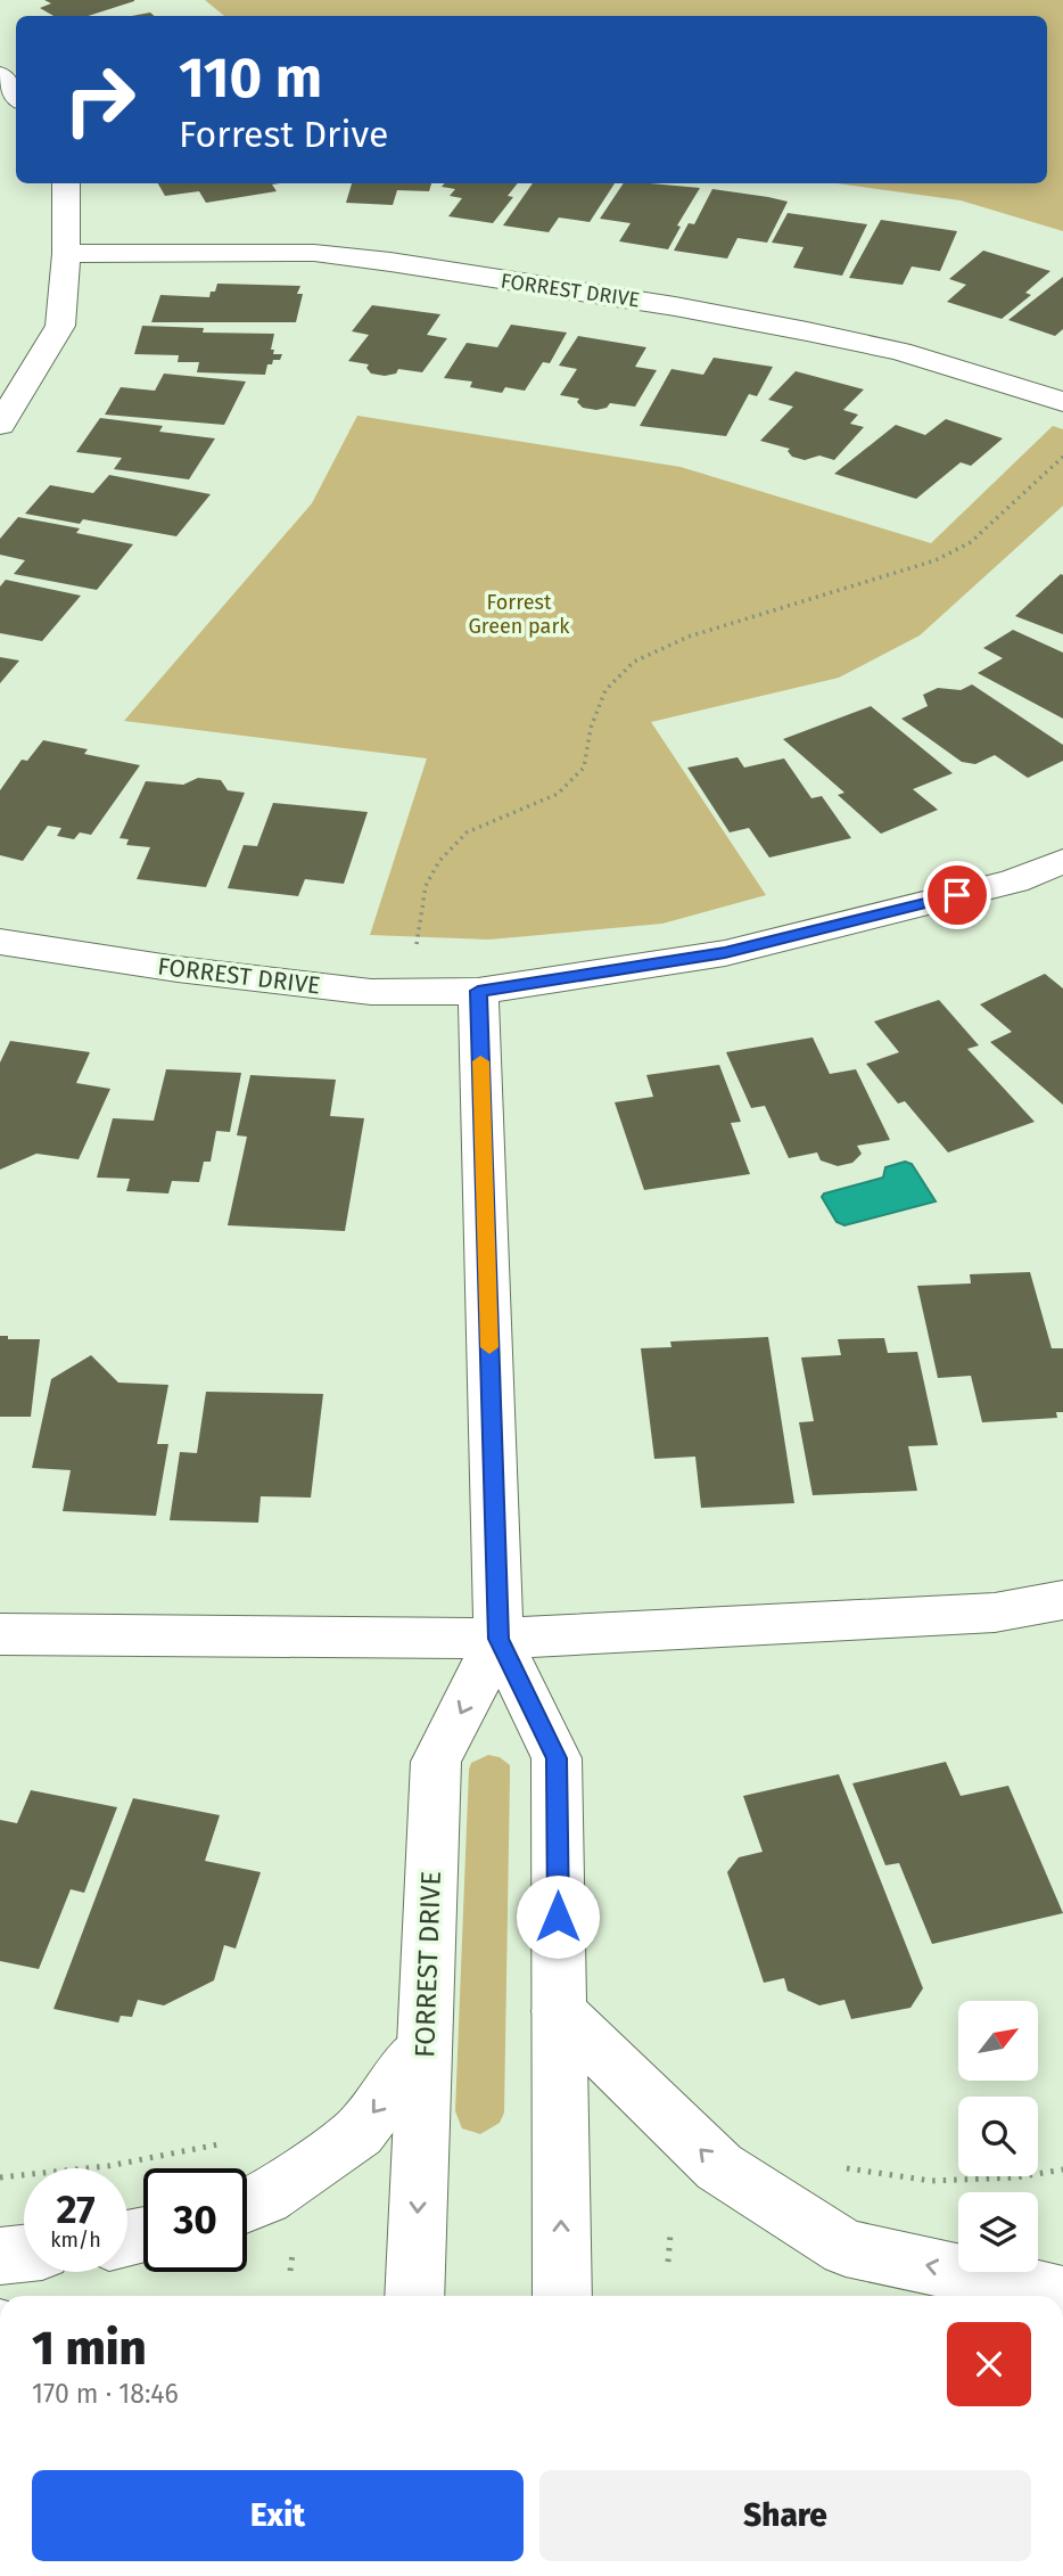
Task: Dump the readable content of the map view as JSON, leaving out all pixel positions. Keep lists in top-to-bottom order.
{
  "streets": {
    "street": ["FORREST DRIVE"]
  },
  "parks": ["Forrest Green park"],
  "north": "top right",
  "page": {
    "turn": ["110 m", "Forrest Drive"],
    "speed": "27 km/h",
    "limit": "30",
    "heading": ["1 min", "170 m · 18:46"],
    "buttons": ["Exit", "Share"]
  }
}
